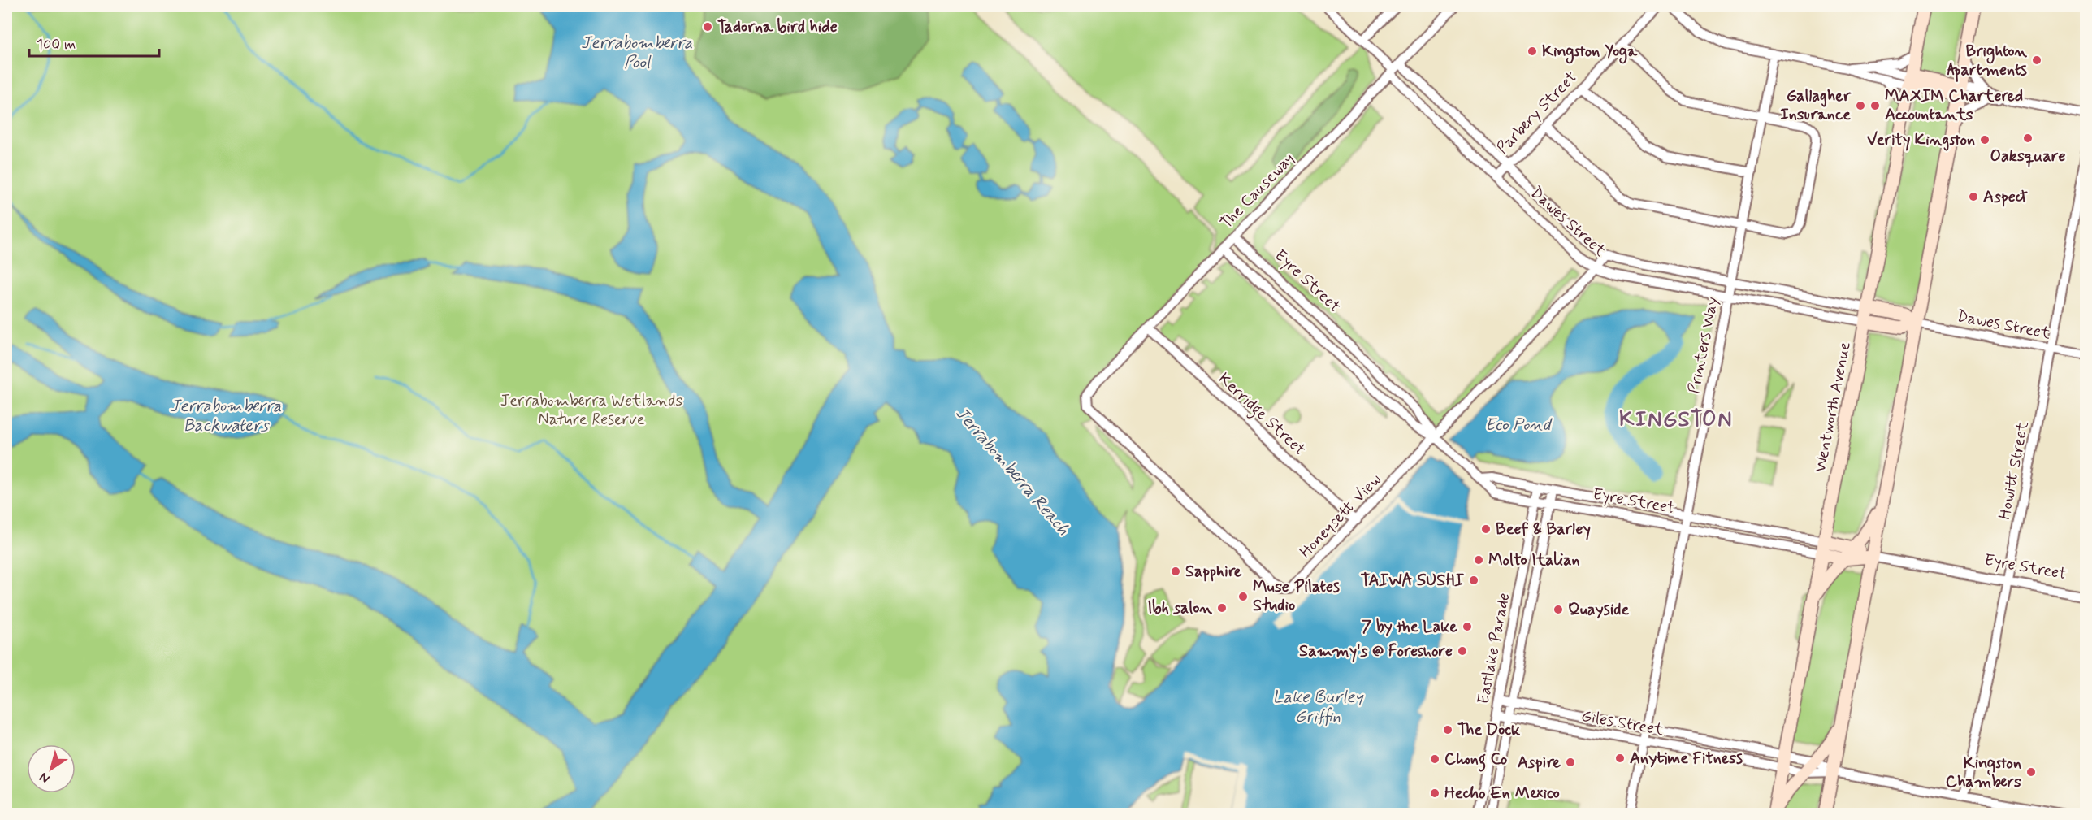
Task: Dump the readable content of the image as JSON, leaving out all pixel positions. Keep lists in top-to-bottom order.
{
  "streets": {
    "main road": ["Eyre Street", "Wentworth Avenue"],
    "street": [
      "Parbery Street",
      "The Causeway",
      "Dawes Street",
      "Printers Way",
      "Kerridge Street",
      "Howitt Street",
      "Honeysett View",
      "Eastlake Parade",
      "Giles Street"
    ]
  },
  "crossings": [
    ["Parbery Street", "Dawes Street"],
    ["The Causeway", "Dawes Street"],
    ["The Causeway", "Eyre Street"],
    ["The Causeway", "Kerridge Street"],
    ["The Causeway", "Honeysett View"],
    ["Dawes Street", "Printers Way"],
    ["Dawes Street", "Wentworth Avenue"],
    ["Dawes Street", "Howitt Street"],
    ["Dawes Street", "Honeysett View"],
    ["Eyre Street", "Printers Way"],
    ["Eyre Street", "Wentworth Avenue"],
    ["Eyre Street", "Howitt Street"],
    ["Eyre Street", "Honeysett View"],
    ["Eyre Street", "Eastlake Parade"],
    ["Printers Way", "Giles Street"],
    ["Wentworth Avenue", "Giles Street"],
    ["Kerridge Street", "Honeysett View"],
    ["Howitt Street", "Giles Street"],
    ["Eastlake Parade", "Giles Street"]
  ],
  "districts": ["KINGSTON"],
  "water": [
    "Jerrabomberra Pool",
    "Jerrabomberra Backwaters",
    "Eco Pond",
    "Jerrabomberra Reach",
    "Lake Burley Griffin"
  ],
  "parks": ["Jerrabomberra Wetlands Nature Reserve"],
  "places": [
    "Tadorna bird hide",
    "Kingston Yoga",
    "Brighton Apartments",
    "Gallagher Insurance",
    "MAXIM Chartered Accountants",
    "Oaksquare",
    "Verity Kingston",
    "Aspect",
    "Beef & Barley",
    "Molto Italian",
    "Sapphire",
    "TAIWA SUSHI",
    "Muse Pilates Studio",
    "lbh salon",
    "Quayside",
    "7 by the Lake",
    "Sammy's @ Foreshore",
    "The Dock",
    "Anytime Fitness",
    "Chong Co",
    "Aspire",
    "Kingston Chambers",
    "Hecho En Mexico"
  ],
  "scale_bar": "100 m",
  "north": "bottom left"
}
